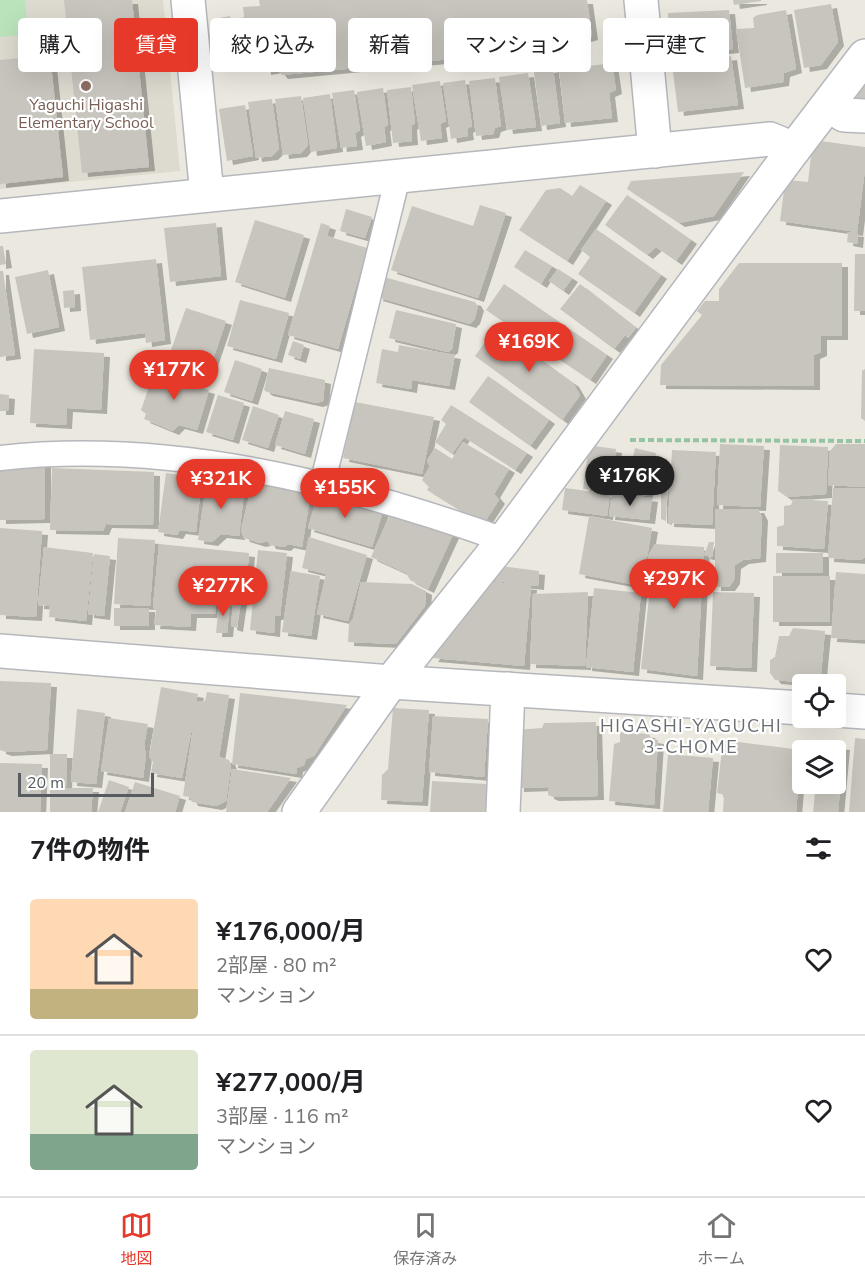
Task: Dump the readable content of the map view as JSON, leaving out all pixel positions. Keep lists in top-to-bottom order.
{
  "districts": ["HIGASHI-YAGUCHI 3-CHOME"],
  "places": ["Yaguchi Higashi Elementary School"],
  "scale_bar": "20 m",
  "page": {
    "chip": [
      "購入",
      "賃貸",
      "絞り込み",
      "新着",
      "マンション",
      "一戸建て"
    ],
    "price": [
      "¥169K",
      "¥177K",
      "¥176K",
      "¥321K",
      "¥155K",
      "¥297K",
      "¥277K"
    ],
    "scale": "20 m",
    "heading": "7件の物件",
    "list": [
      {
        "name": "¥176,000/月",
        "note": "2部屋 · 80 m² · マンション"
      },
      {
        "name": "¥277,000/月",
        "note": "3部屋 · 116 m² · マンション"
      }
    ],
    "tabs": ["地図", "保存済み", "ホーム"]
  }
}
